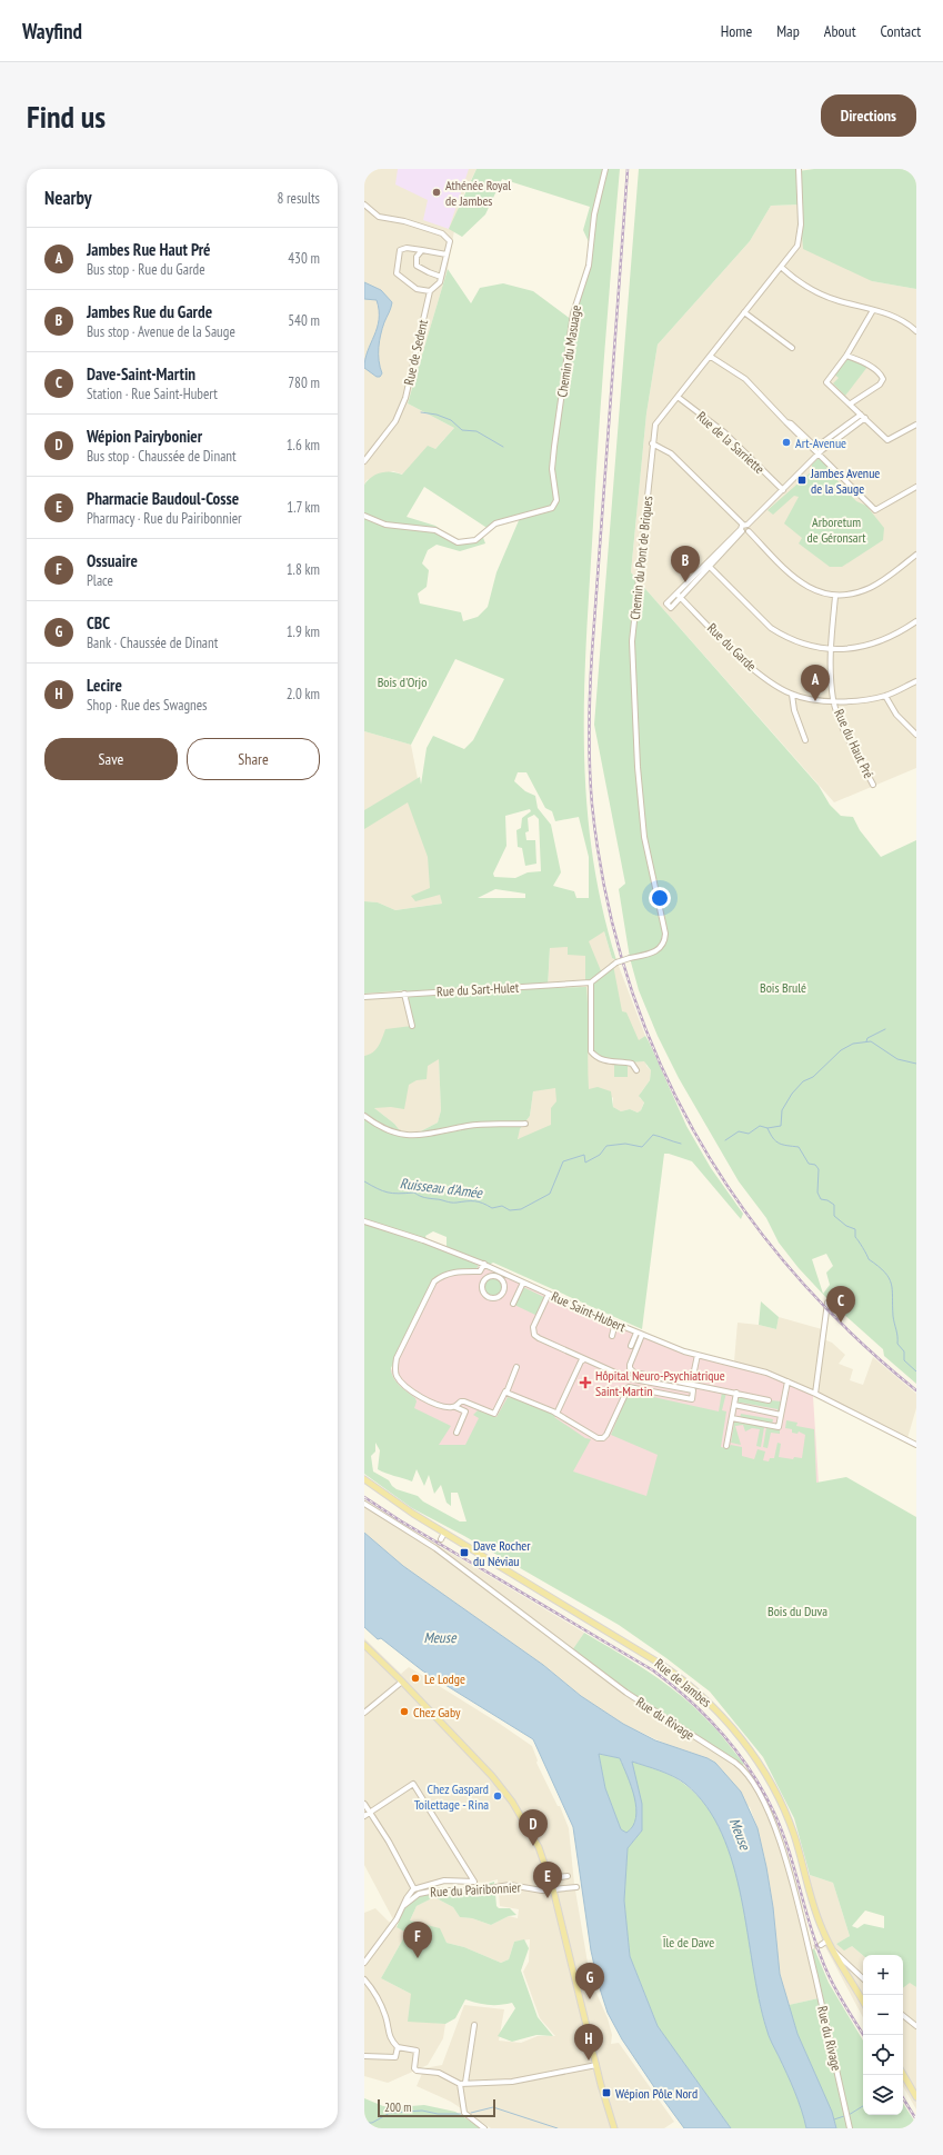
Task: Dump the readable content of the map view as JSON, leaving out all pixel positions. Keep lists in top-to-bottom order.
{
  "streets": {
    "main road": ["Rue de Jambes"],
    "street": [
      "Chemin du Masuage",
      "Rue de Sedent",
      "Rue de la Sarriette",
      "Chemin du Pont de Briques",
      "Rue du Garde",
      "Rue du Haut Pré",
      "Rue du Sart-Hulet",
      "Rue Saint-Hubert",
      "Rue du Rivage",
      "Rue du Pairibonnier"
    ]
  },
  "crossings": [
    ["Rue de la Sarriette", "Chemin du Pont de Briques"],
    ["Chemin du Pont de Briques", "Rue du Sart-Hulet"],
    ["Rue du Garde", "Rue du Haut Pré"]
  ],
  "water": ["Ruisseau d'Amée", "Meuse"],
  "parks": [
    "Arboretum de Géronsart",
    "Bois d'Orjo",
    "Bois Brulé",
    "Bois du Duva",
    "Île de Dave"
  ],
  "places": {
    "other": [
      "Athénée Royal de Jambes",
      "Art-Avenue",
      "Le Lodge",
      "Chez Gaby",
      "Chez Gaspard Toilettage - Rina"
    ],
    "transit": ["Jambes Avenue de la Sauge", "Dave Rocher du Néviau", "Wépion Pôle Nord"],
    "health": ["Hôpital Neuro-Psychiatrique Saint-Martin"]
  },
  "scale_bar": "200 m",
  "page": {
    "header": "Wayfind",
    "nav": [
      "Home",
      "Map",
      "About",
      "Contact"
    ],
    "buttons": [
      "Directions",
      ["Save", "Share"]
    ],
    "title": "Find us",
    "heading": ["Nearby", "8 results"],
    "list": [
      {
        "mark": "A",
        "name": "Jambes Rue Haut Pré",
        "note": "Bus stop · Rue du Garde",
        "value": "430 m"
      },
      {
        "mark": "B",
        "name": "Jambes Rue du Garde",
        "note": "Bus stop · Avenue de la Sauge",
        "value": "540 m"
      },
      {
        "mark": "C",
        "name": "Dave-Saint-Martin",
        "note": "Station · Rue Saint-Hubert",
        "value": "780 m"
      },
      {
        "mark": "D",
        "name": "Wépion Pairybonier",
        "note": "Bus stop · Chaussée de Dinant",
        "value": "1.6 km"
      },
      {
        "mark": "E",
        "name": "Pharmacie Baudoul-Cosse",
        "note": "Pharmacy · Rue du Pairibonnier",
        "value": "1.7 km"
      },
      {
        "mark": "F",
        "name": "Ossuaire",
        "note": "Place",
        "value": "1.8 km"
      },
      {
        "mark": "G",
        "name": "CBC",
        "note": "Bank · Chaussée de Dinant",
        "value": "1.9 km"
      },
      {
        "mark": "H",
        "name": "Lecire",
        "note": "Shop · Rue des Swagnes",
        "value": "2.0 km"
      }
    ],
    "pins": [
      "B",
      "A",
      "C",
      "D",
      "E",
      "F",
      "G",
      "H"
    ],
    "map_buttons": ["+", "−"],
    "scale": "200 m"
  }
}
